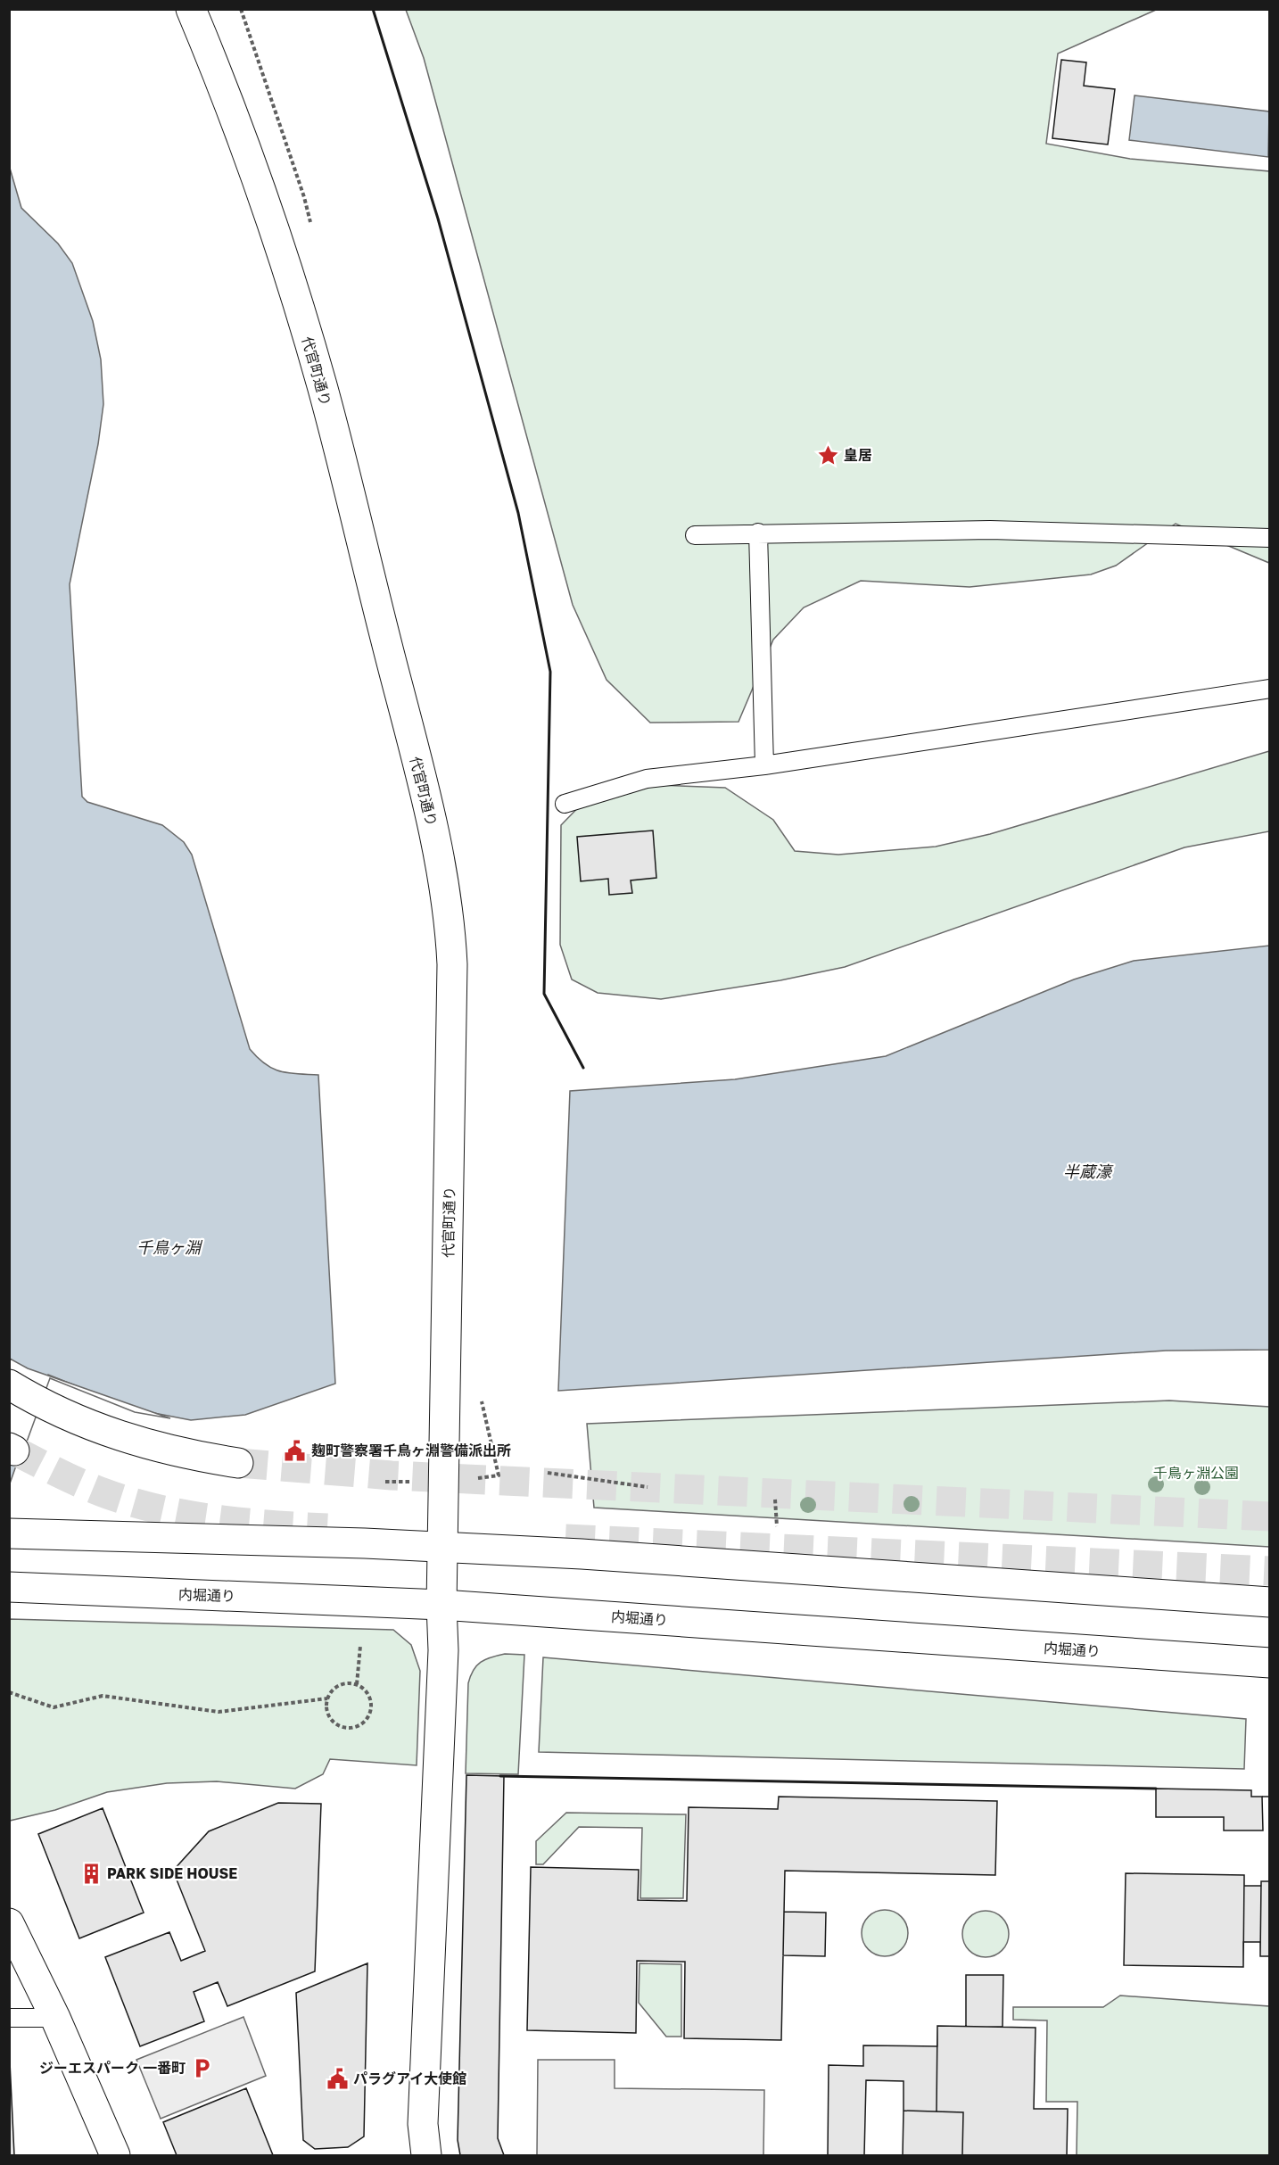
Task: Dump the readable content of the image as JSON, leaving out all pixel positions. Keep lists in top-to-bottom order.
{
  "streets": {
    "main road": ["代官町通り", "内堀通り"]
  },
  "crossings": [
    ["代官町通り", "内堀通り"]
  ],
  "water": ["半蔵濠", "千鳥ヶ淵"],
  "parks": ["千鳥ヶ淵公園"],
  "places": {
    "place": ["皇居"],
    "public building": ["麹町警察署千鳥ヶ淵警備派出所", "パラグアイ大使館"],
    "building": ["PARK SIDE HOUSE"],
    "parking": ["ジーエスパーク 一番町"]
  }
}
